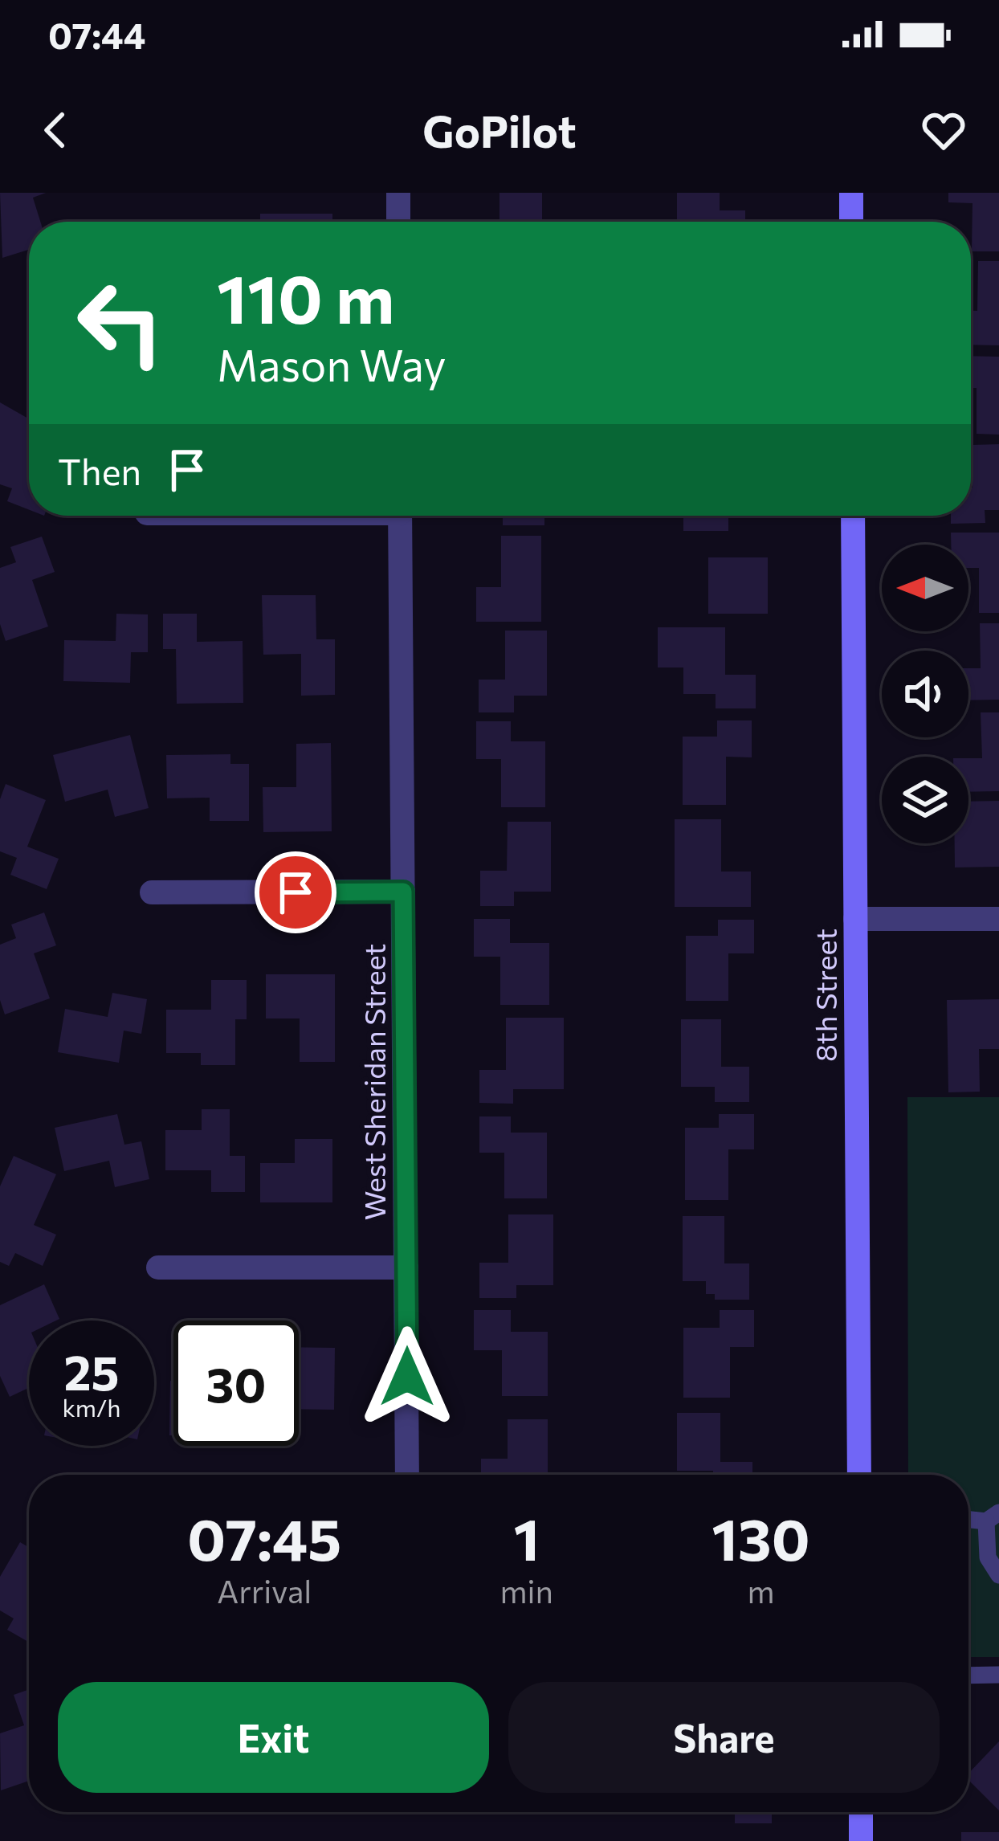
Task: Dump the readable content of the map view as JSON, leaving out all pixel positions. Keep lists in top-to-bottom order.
{
  "streets": {
    "street": ["8th Street", "West Sheridan Street"]
  },
  "north": "left",
  "page": {
    "status": "07:44",
    "header": "GoPilot",
    "turn": ["110 m", "Mason Way"],
    "then": "Then",
    "speed": "25 km/h",
    "limit": "30",
    "eta": [
      "07:45",
      "Arrival",
      "1",
      "min",
      "130",
      "m"
    ],
    "buttons": ["Exit", "Share"]
  }
}
